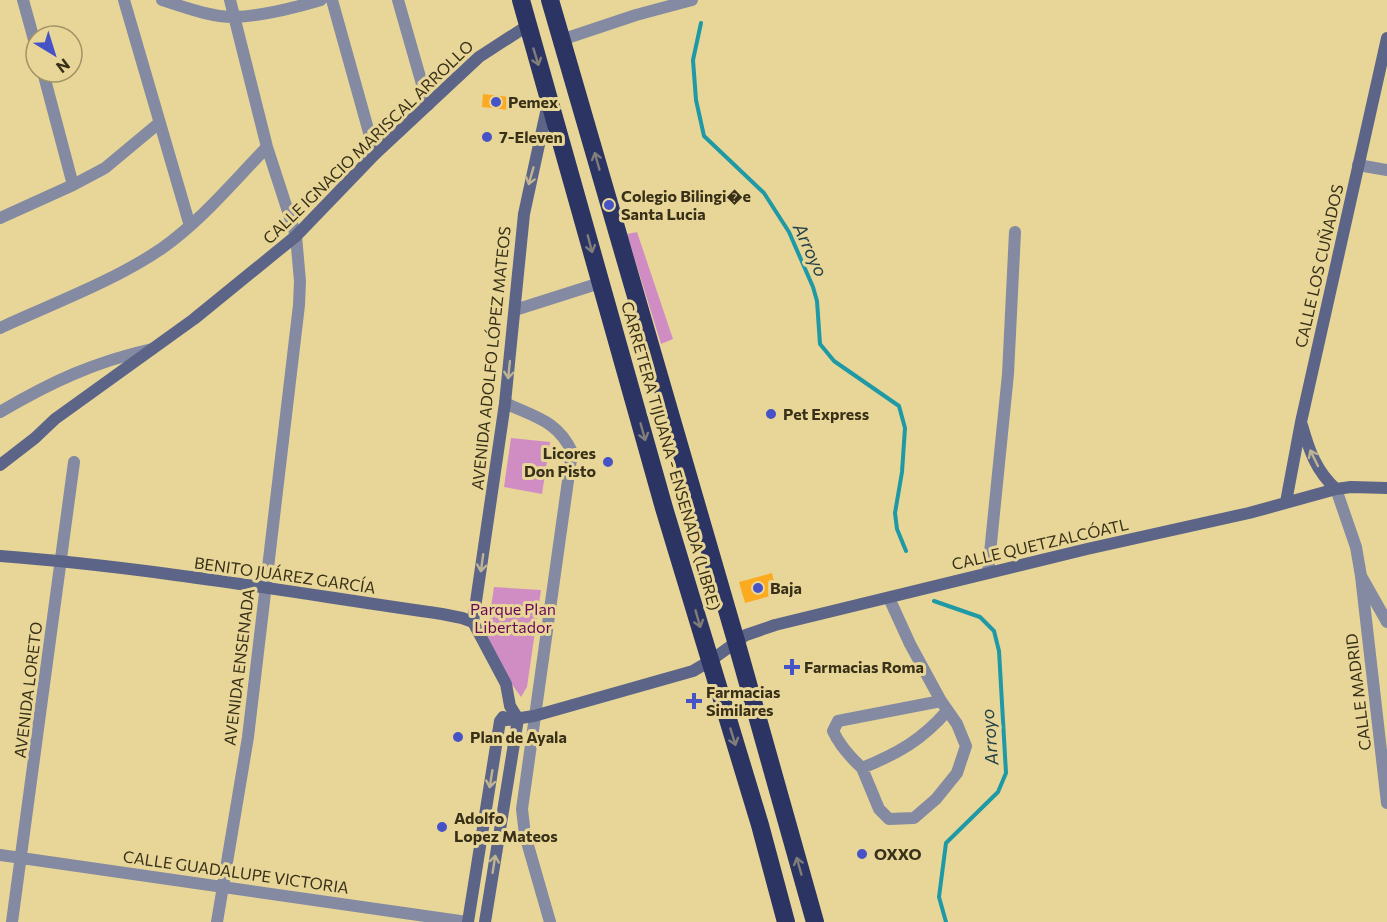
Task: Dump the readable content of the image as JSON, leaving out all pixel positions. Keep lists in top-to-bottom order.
{
  "streets": {
    "highway": ["CARRETERA TIJUANA - ENSENADA (LIBRE)"],
    "main road": [
      "CALLE IGNACIO MARISCAL ARROLLO",
      "CALLE LOS CUÑADOS",
      "AVENIDA ADOLFO LÓPEZ MATEOS",
      "CALLE QUETZALCÓATL",
      "BENITO JUÁREZ GARCÍA"
    ],
    "street": [
      "AVENIDA ENSENADA",
      "AVENIDA LORETO",
      "CALLE MADRID",
      "CALLE GUADALUPE VICTORIA"
    ]
  },
  "crossings": [
    ["CALLE IGNACIO MARISCAL ARROLLO", "CARRETERA TIJUANA - ENSENADA (LIBRE)"],
    ["CALLE IGNACIO MARISCAL ARROLLO", "AVENIDA ENSENADA"],
    ["CALLE LOS CUÑADOS", "CALLE QUETZALCÓATL"],
    ["AVENIDA ADOLFO LÓPEZ MATEOS", "CARRETERA TIJUANA - ENSENADA (LIBRE)"],
    ["AVENIDA ADOLFO LÓPEZ MATEOS", "BENITO JUÁREZ GARCÍA"],
    ["CARRETERA TIJUANA - ENSENADA (LIBRE)", "CALLE QUETZALCÓATL"],
    ["CALLE QUETZALCÓATL", "CALLE MADRID"],
    ["BENITO JUÁREZ GARCÍA", "AVENIDA ENSENADA"],
    ["BENITO JUÁREZ GARCÍA", "AVENIDA LORETO"],
    ["AVENIDA ENSENADA", "CALLE GUADALUPE VICTORIA"],
    ["AVENIDA LORETO", "CALLE GUADALUPE VICTORIA"]
  ],
  "one_way": ["AVENIDA ADOLFO LÓPEZ MATEOS"],
  "water": ["Arroyo"],
  "parks": ["Parque Plan Libertador"],
  "places": {
    "other": [
      "Pemex",
      "7-Eleven",
      "Colegio Bilingi�e Santa Lucia",
      "Pet Express",
      "Licores Don Pisto",
      "Baja",
      "Plan de Ayala",
      "Adolfo Lopez Mateos",
      "OXXO"
    ],
    "health": ["Farmacias Roma", "Farmacias Similares"]
  },
  "north": "bottom right"
}
